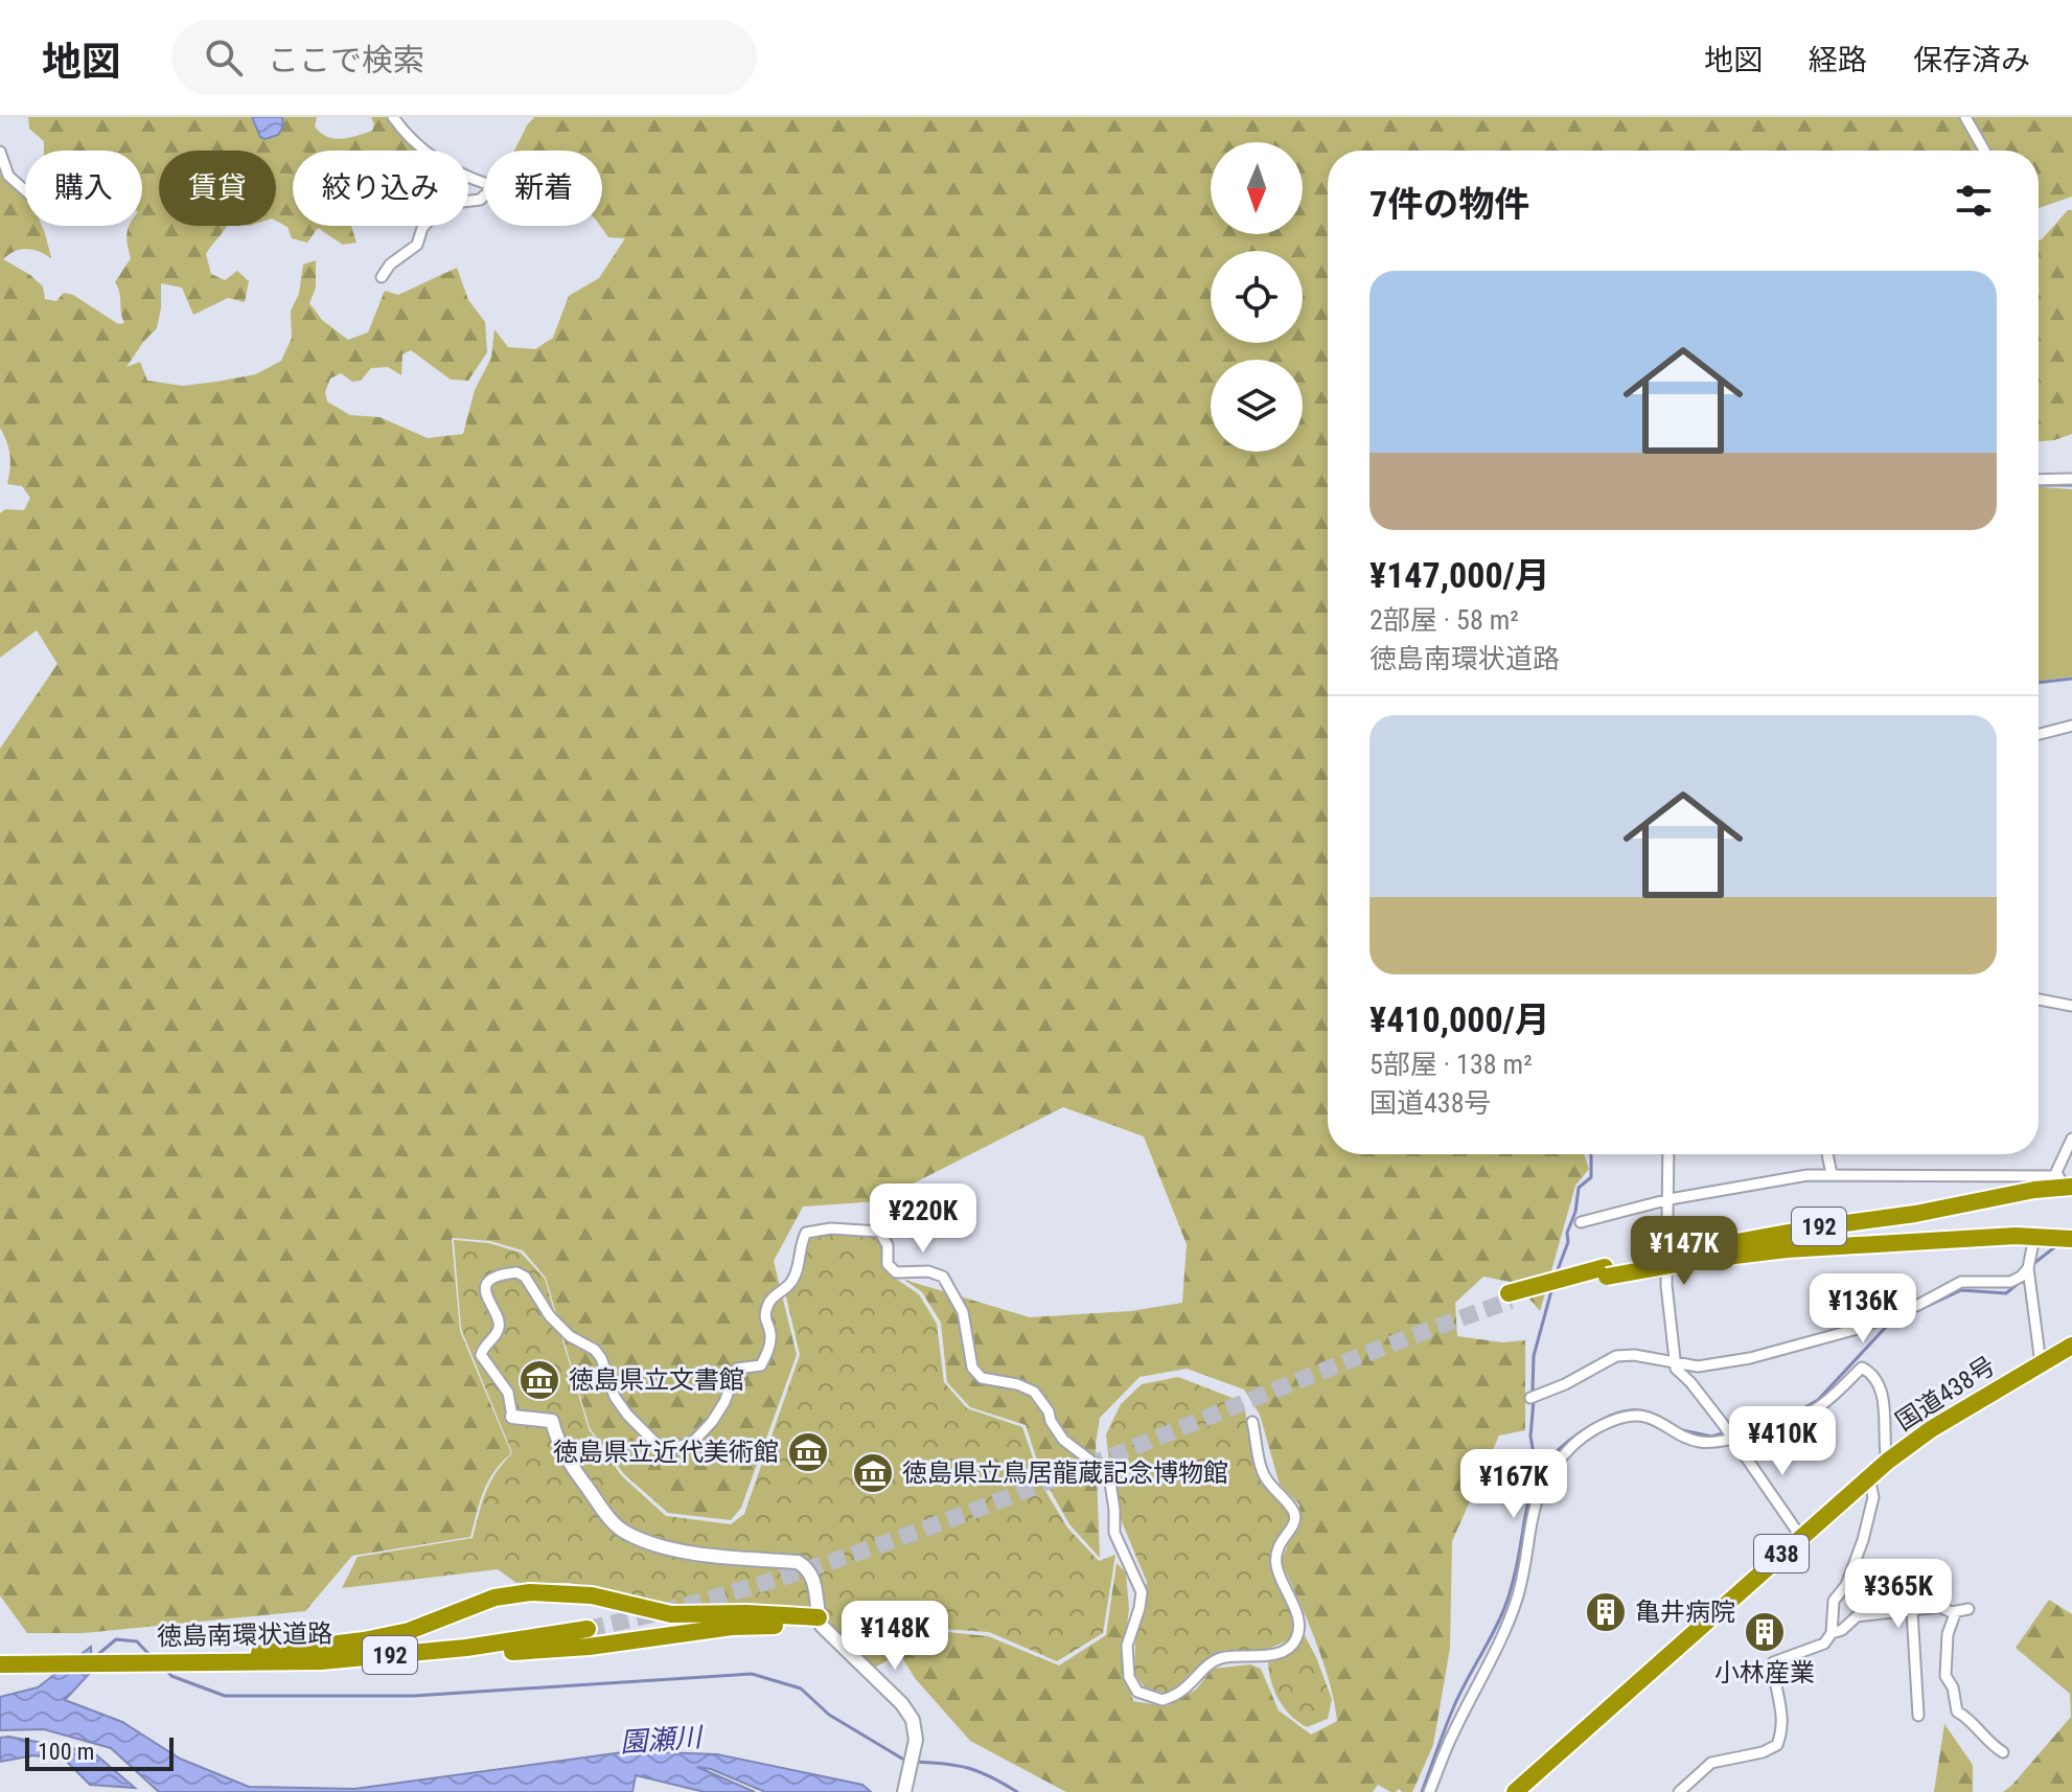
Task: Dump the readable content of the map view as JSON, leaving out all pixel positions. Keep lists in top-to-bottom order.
{
  "streets": {
    "highway": [
      "192",
      "国道438号",
      "438",
      "徳島南環状道路"
    ]
  },
  "water": ["園瀬川"],
  "places": {
    "museum": ["徳島県立文書館", "徳島県立近代美術館", "徳島県立鳥居龍蔵記念博物館"],
    "building": ["亀井病院", "小林産業"]
  },
  "scale_bar": "100 m",
  "north": "bottom",
  "page": {
    "header": "地図",
    "search": "ここで検索",
    "nav": ["地図", "経路", "保存済み"],
    "chip": [
      "購入",
      "賃貸",
      "絞り込み",
      "新着"
    ],
    "heading": "7件の物件",
    "list": [
      {
        "name": "¥147,000/月",
        "note": "2部屋 · 58 m² · 徳島南環状道路"
      },
      {
        "name": "¥410,000/月",
        "note": "5部屋 · 138 m² · 国道438号"
      }
    ],
    "price": [
      "¥220K",
      "¥147K",
      "¥136K",
      "¥410K",
      "¥167K",
      "¥365K",
      "¥148K"
    ],
    "scale": "100 m"
  }
}
